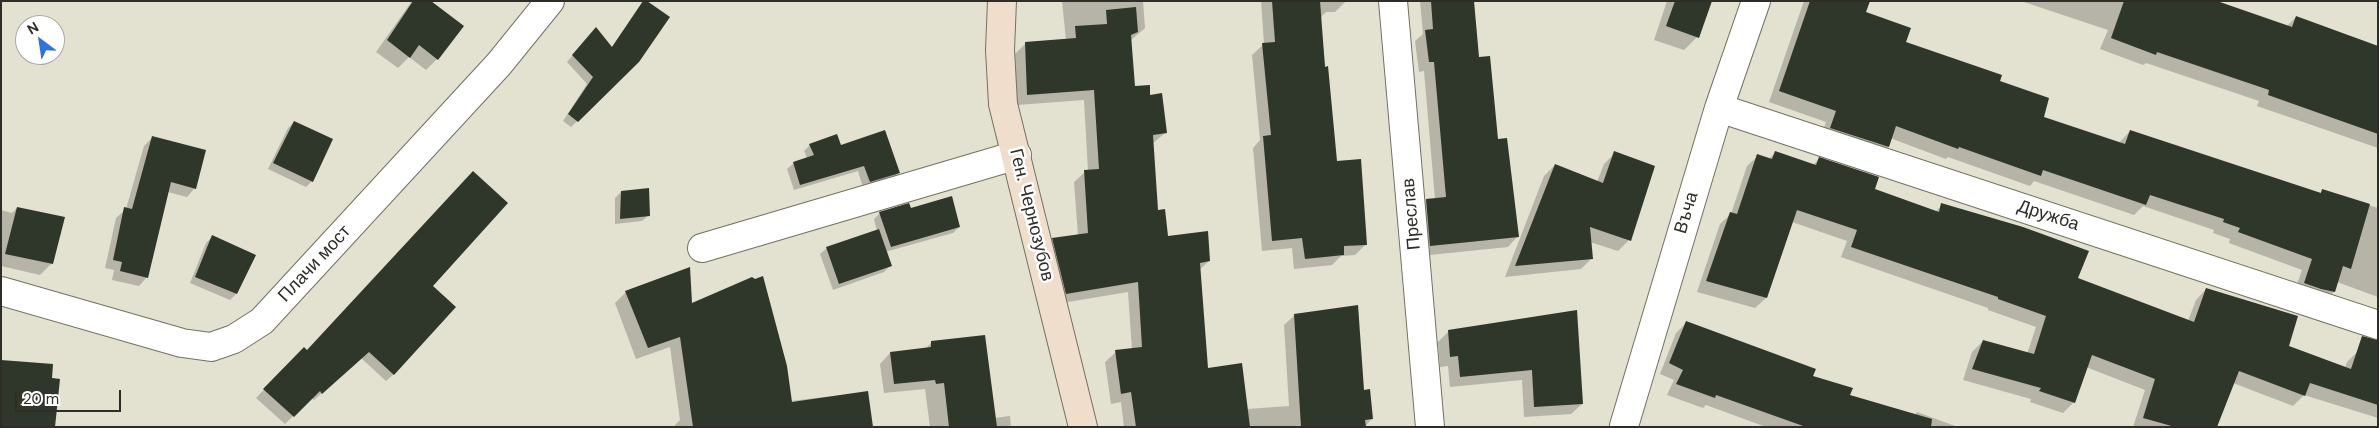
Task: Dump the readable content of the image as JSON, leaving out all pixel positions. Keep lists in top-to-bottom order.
{
  "streets": {
    "street": [
      "Въча",
      "Преслав",
      "Ген. Чернозубов",
      "Дружба",
      "Плачи мост"
    ]
  },
  "crossings": [
    ["Въча", "Дружба"]
  ],
  "scale_bar": "20 m",
  "north": "top left"
}
